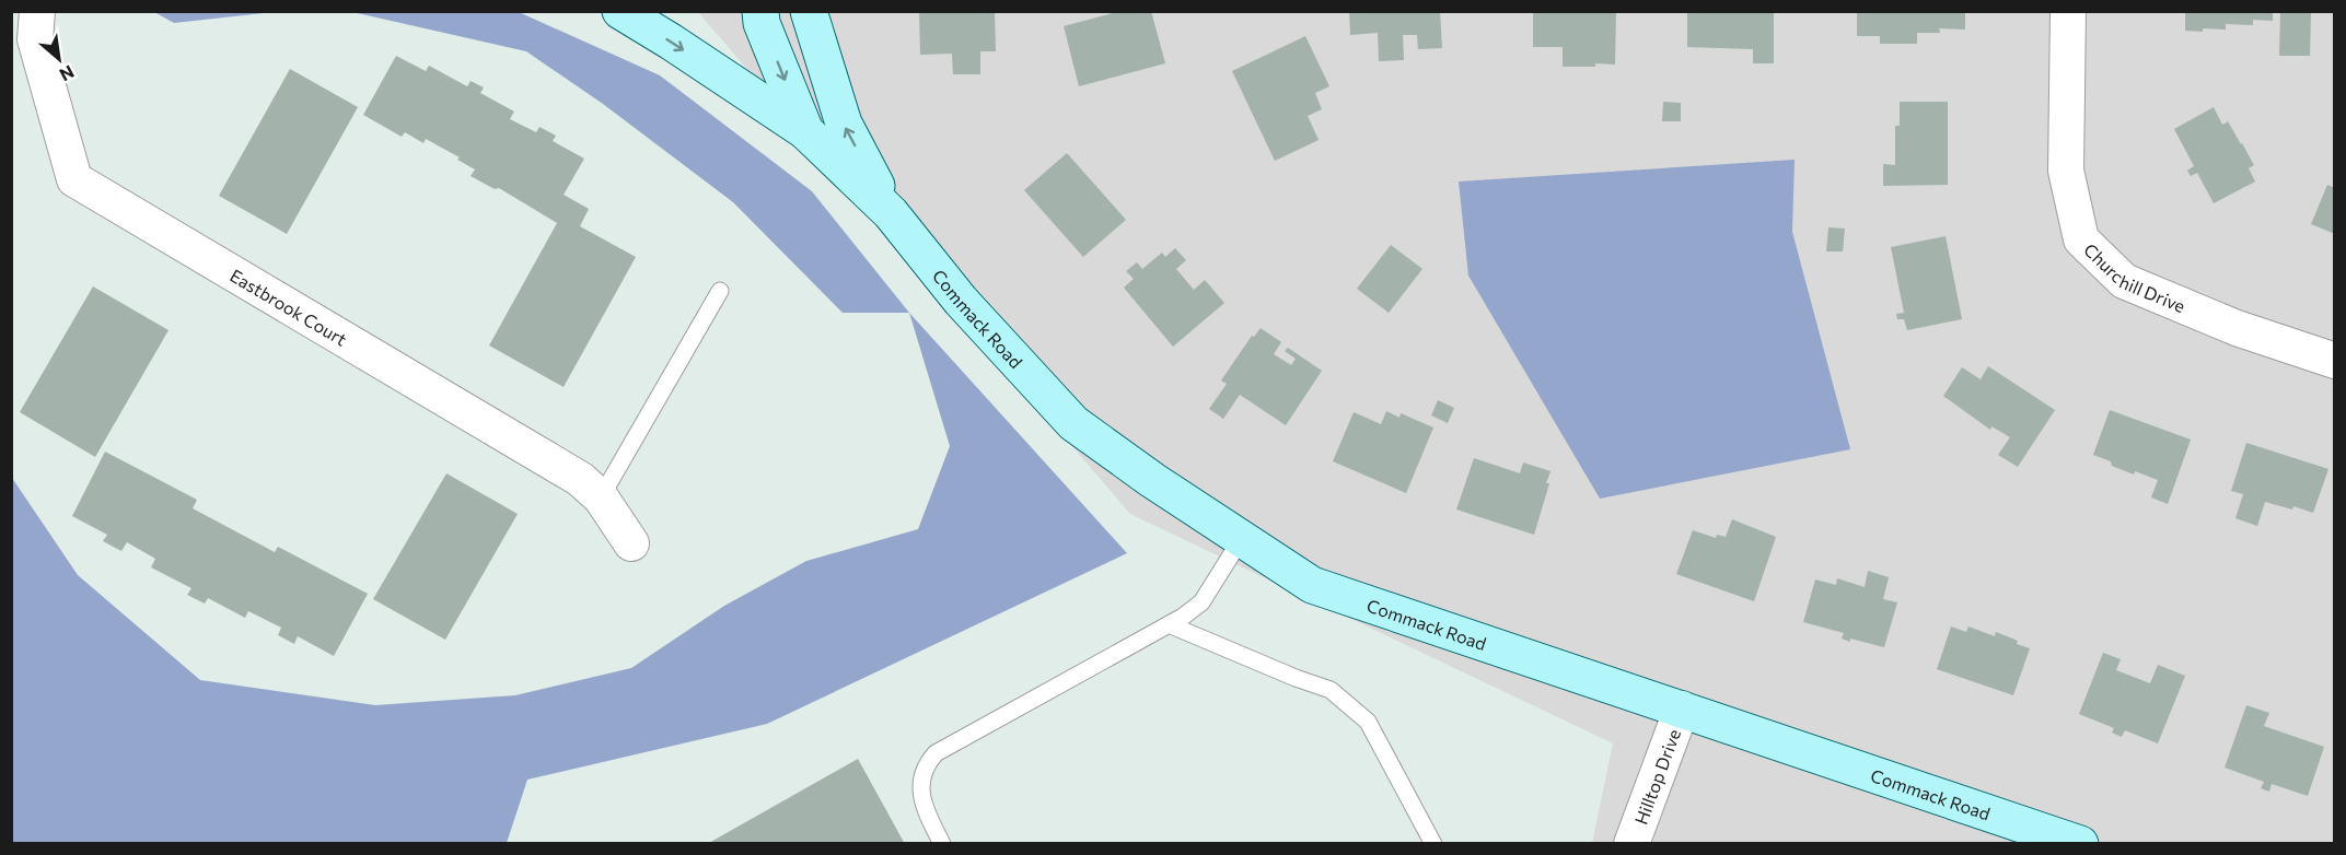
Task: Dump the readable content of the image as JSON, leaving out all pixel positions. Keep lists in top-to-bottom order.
{
  "streets": {
    "street": [
      "Churchill Drive",
      "Eastbrook Court",
      "Commack Road",
      "Hilltop Drive"
    ]
  },
  "crossings": [
    ["Commack Road", "Hilltop Drive"]
  ],
  "north": "bottom right"
}
